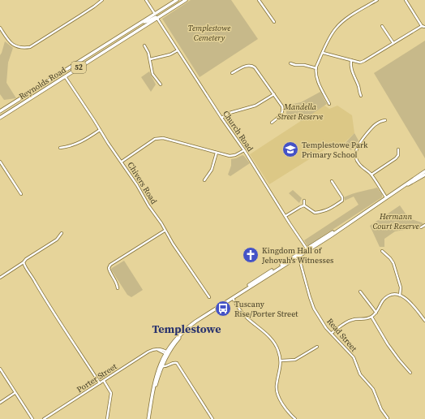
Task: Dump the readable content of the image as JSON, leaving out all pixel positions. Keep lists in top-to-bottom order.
{
  "streets": {
    "main road": ["52", "Reynolds Road"],
    "street": [
      "Church Road",
      "Chivers Road",
      "Read Street",
      "Porter Street"
    ]
  },
  "crossings": [
    ["52", "Reynolds Road"],
    ["52", "Church Road"],
    ["Reynolds Road", "Church Road"],
    ["Reynolds Road", "Chivers Road"]
  ],
  "districts": ["Templestowe"],
  "parks": ["Templestowe Cemetery", "Mandella Street Reserve", "Hermann Court Reserve"],
  "places": {
    "school or university": ["Templestowe Park Primary School"],
    "church": ["Kingdom Hall of Jehovah's Witnesses"],
    "bus stop": ["Tuscany Rise/Porter Street"]
  }
}
